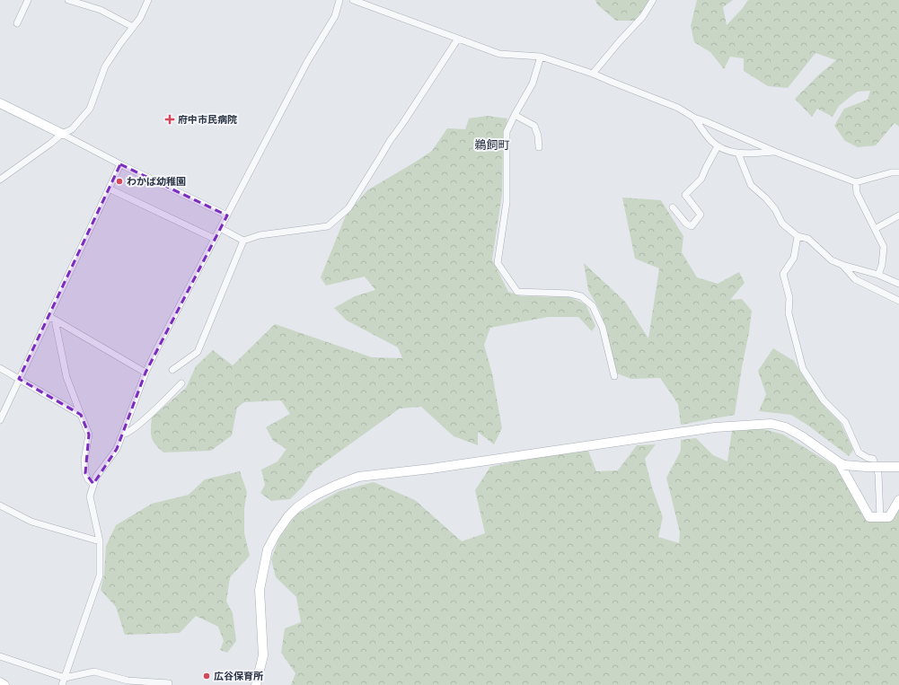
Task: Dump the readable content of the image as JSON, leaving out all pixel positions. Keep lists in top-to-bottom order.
{
  "districts": ["鵜飼町"],
  "places": {
    "health": ["府中市民病院"],
    "other": ["わかば幼稚園", "広谷保育所"]
  }
}
